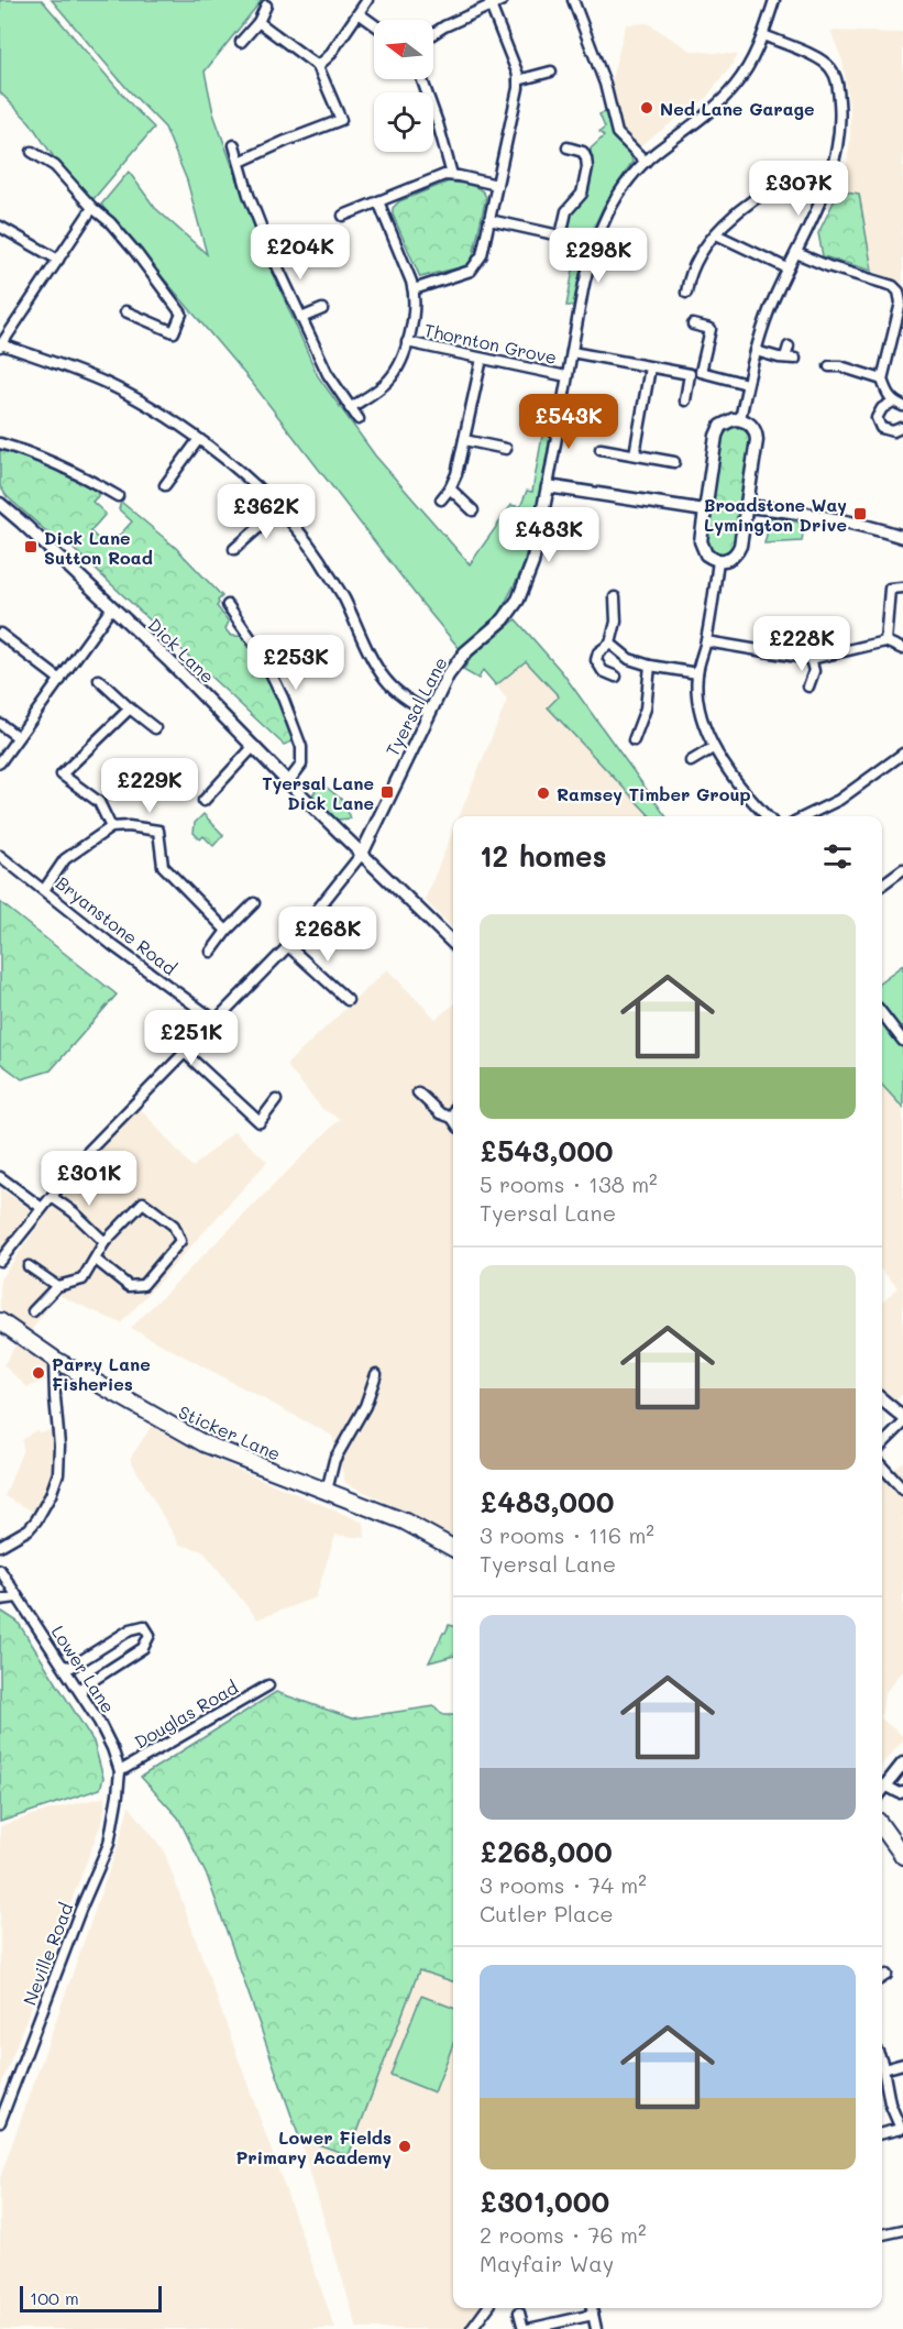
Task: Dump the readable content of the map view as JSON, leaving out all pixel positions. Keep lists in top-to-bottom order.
{
  "streets": {
    "highway": ["Sticker Lane"],
    "street": [
      "Thornton Grove",
      "Dick Lane",
      "Tyersal Lane",
      "Bryanstone Road",
      "Lower Lane",
      "Douglas Road",
      "Neville Road"
    ]
  },
  "crossings": [
    ["Thornton Grove", "Tyersal Lane"],
    ["Dick Lane", "Tyersal Lane"],
    ["Lower Lane", "Douglas Road"],
    ["Lower Lane", "Neville Road"]
  ],
  "places": {
    "other": [
      "Ned Lane Garage",
      "Ramsey Timber Group",
      "Parry Lane Fisheries",
      "Lower Fields Primary Academy"
    ],
    "transit": ["Broadstone Way Lymington Drive", "Dick Lane Sutton Road", "Tyersal Lane Dick Lane"]
  },
  "scale_bar": "100 m",
  "north": "left",
  "page": {
    "price": [
      "£307K",
      "£204K",
      "£298K",
      "£543K",
      "£362K",
      "£483K",
      "£228K",
      "£253K",
      "£229K",
      "£268K",
      "£251K",
      "£301K"
    ],
    "heading": "12 homes",
    "list": [
      {
        "name": "£543,000",
        "note": "5 rooms · 138 m² · Tyersal Lane"
      },
      {
        "name": "£483,000",
        "note": "3 rooms · 116 m² · Tyersal Lane"
      },
      {
        "name": "£268,000",
        "note": "3 rooms · 74 m² · Cutler Place"
      },
      {
        "name": "£301,000",
        "note": "2 rooms · 76 m² · Mayfair Way"
      }
    ],
    "scale": "100 m"
  }
}
